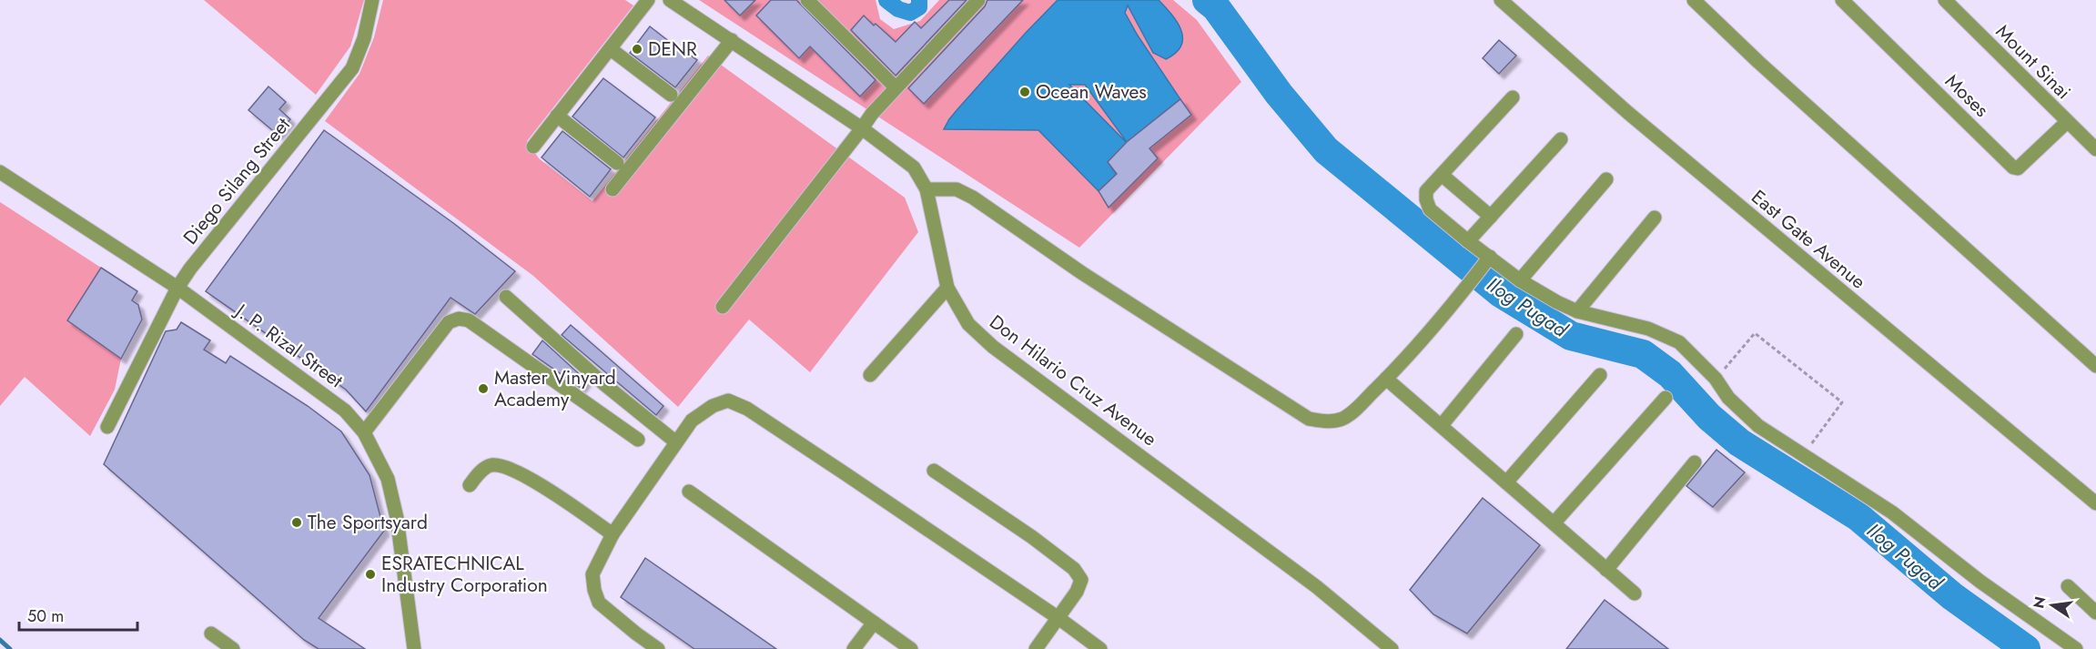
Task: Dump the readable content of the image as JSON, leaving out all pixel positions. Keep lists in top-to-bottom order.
{
  "streets": {
    "street": [
      "Mount Sinai",
      "Moses",
      "Diego Silang Street",
      "East Gate Avenue",
      "J. P. Rizal Street",
      "Don Hilario Cruz Avenue"
    ]
  },
  "crossings": [
    ["Mount Sinai", "Moses"],
    ["Diego Silang Street", "J. P. Rizal Street"]
  ],
  "water": ["Ilog Pugad"],
  "places": [
    "DENR",
    "Ocean Waves",
    "Master Vinyard Academy",
    "The Sportsyard",
    "ESRATECHNICAL Industry Corporation"
  ],
  "scale_bar": "50 m",
  "north": "left"
}
